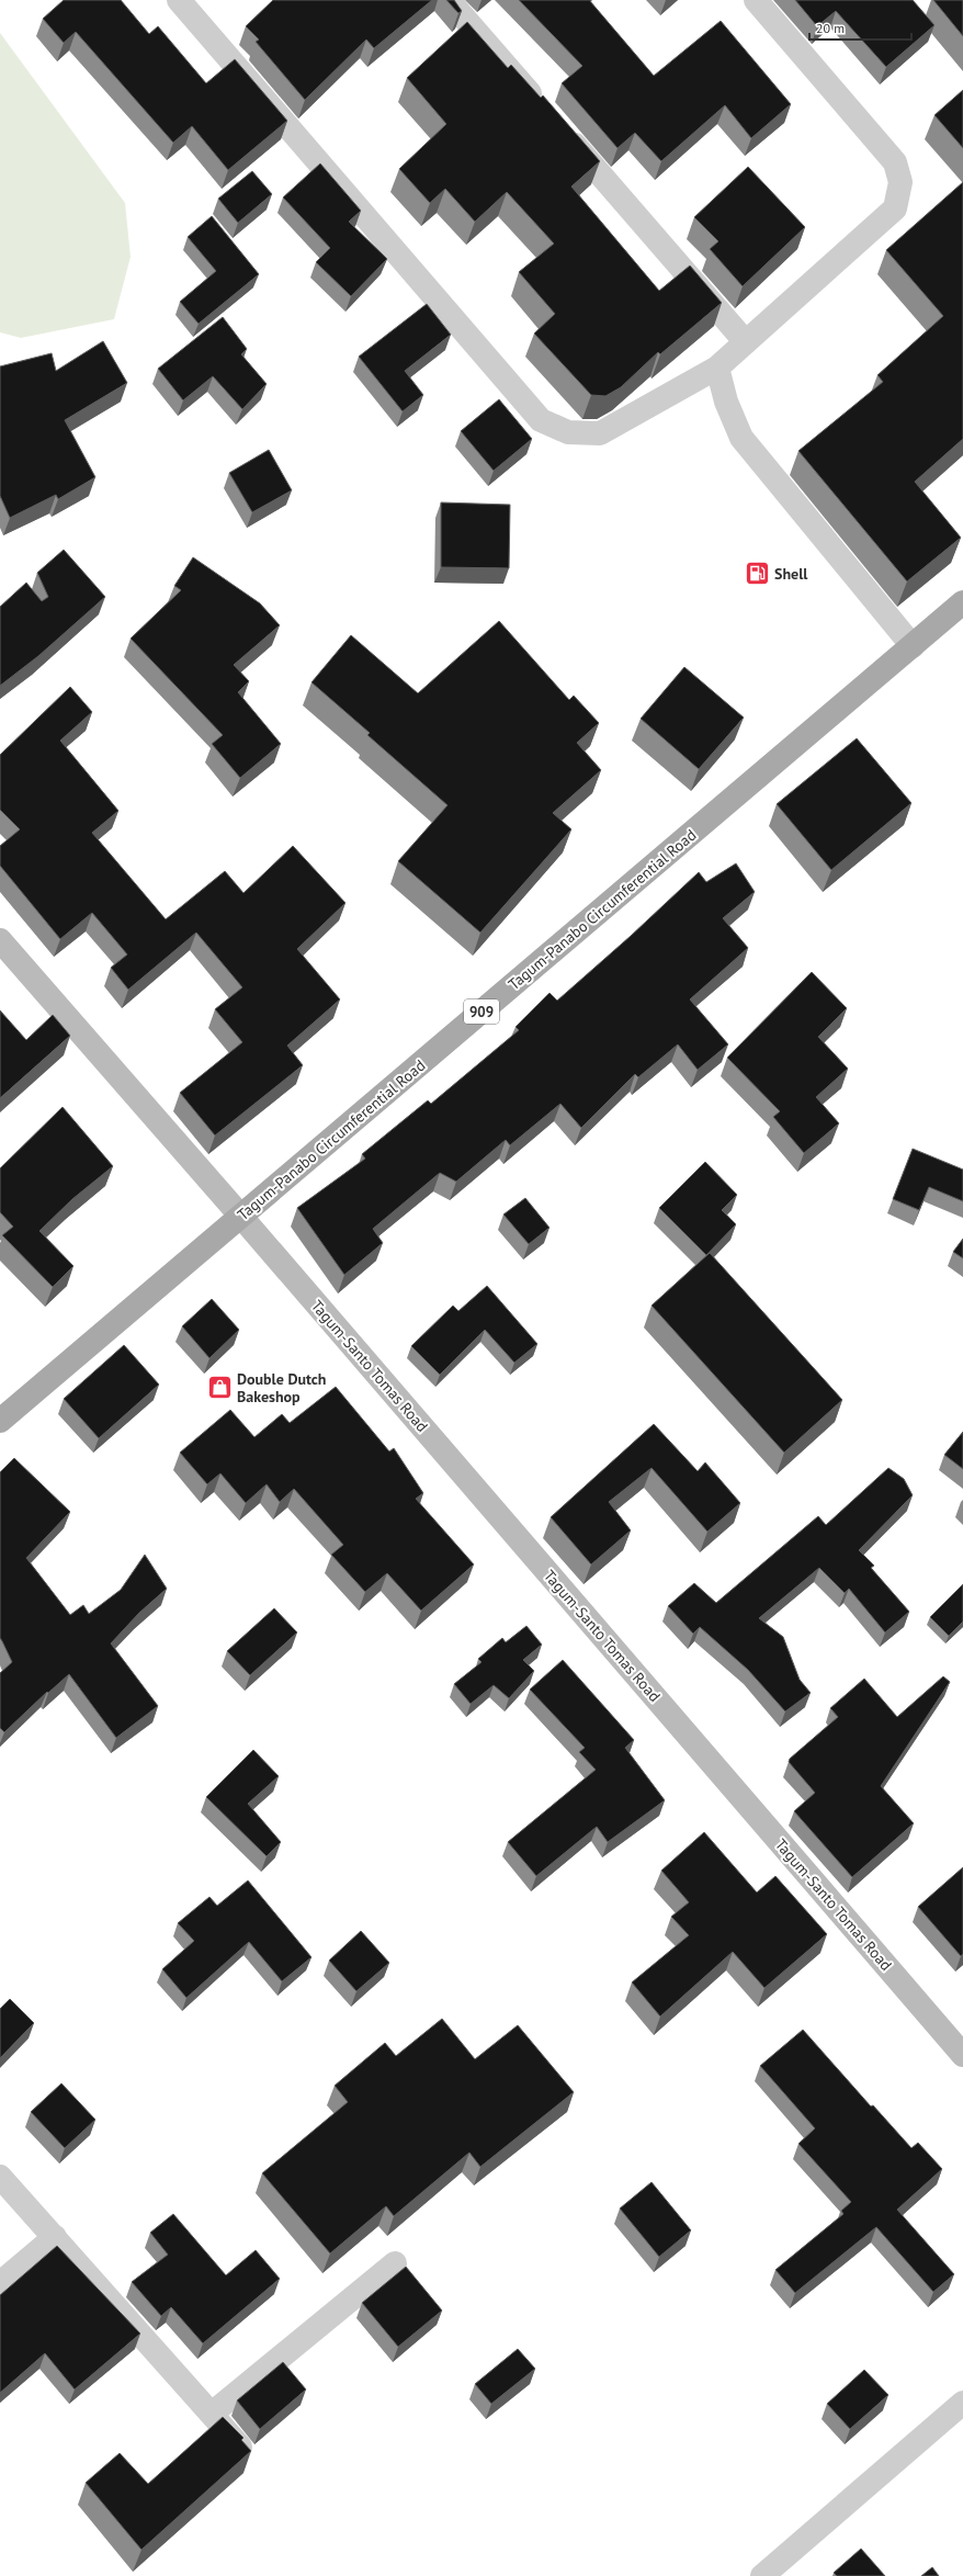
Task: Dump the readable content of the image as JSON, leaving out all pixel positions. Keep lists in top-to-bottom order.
{
  "streets": {
    "main road": ["Tagum-Panabo Circumferential Road", "909", "Tagum-Santo Tomas Road"]
  },
  "crossings": [
    ["Tagum-Panabo Circumferential Road", "Tagum-Santo Tomas Road"]
  ],
  "places": {
    "fuel station": ["Shell"],
    "shop": ["Double Dutch Bakeshop"]
  },
  "scale_bar": "20 m"
}
